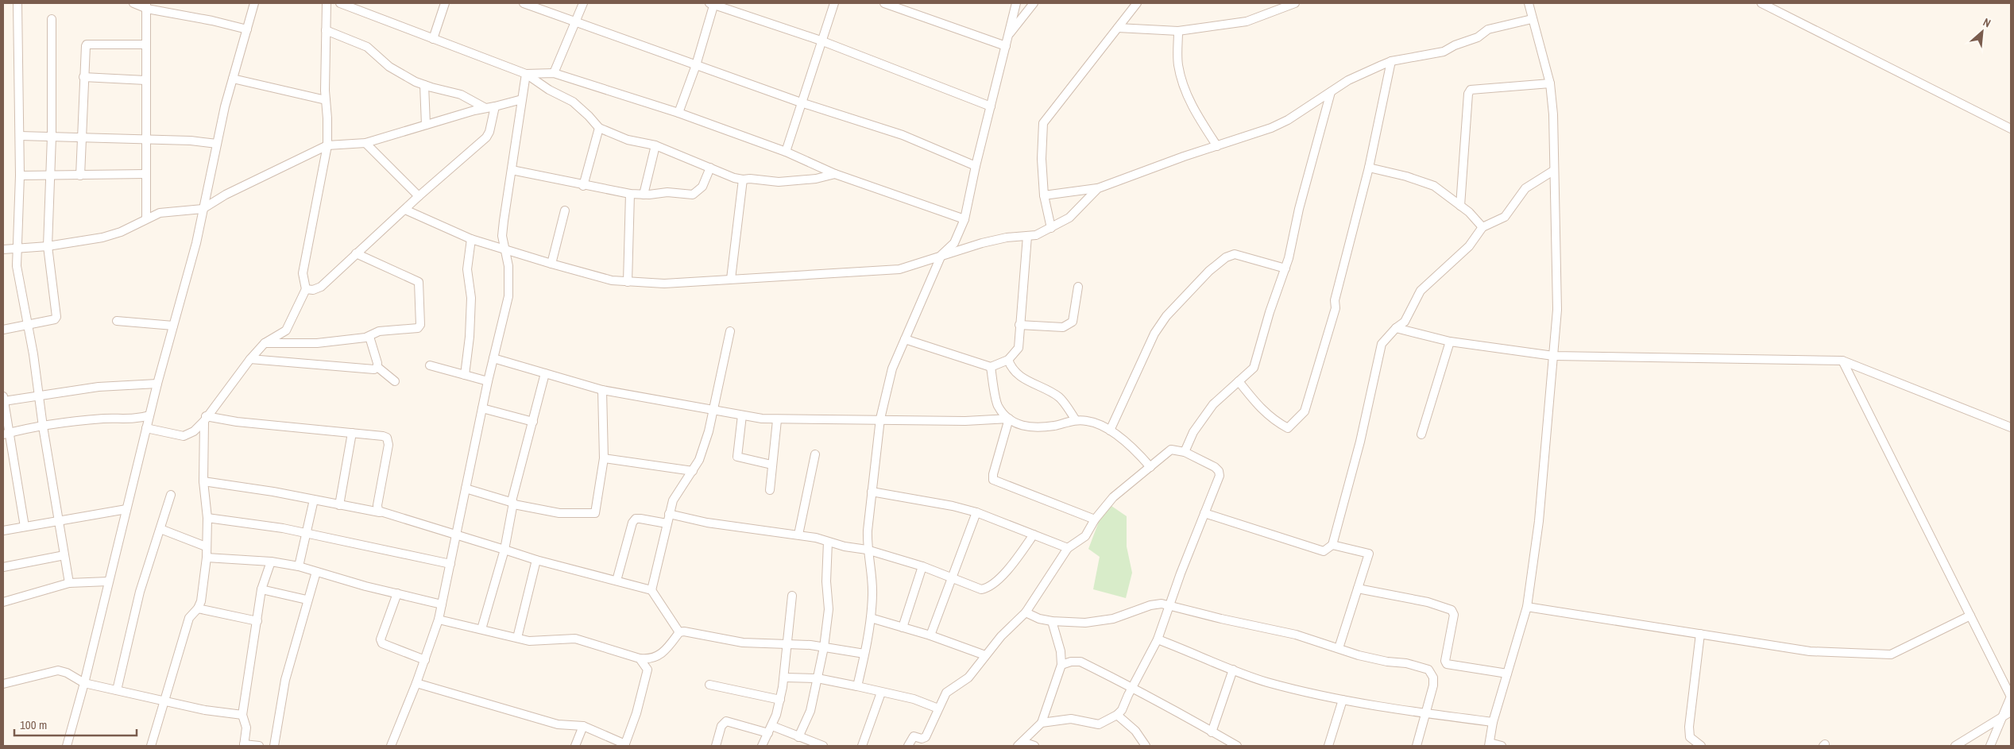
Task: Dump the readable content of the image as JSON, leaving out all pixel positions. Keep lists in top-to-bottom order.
{
  "scale_bar": "100 m",
  "north": "top right"
}
